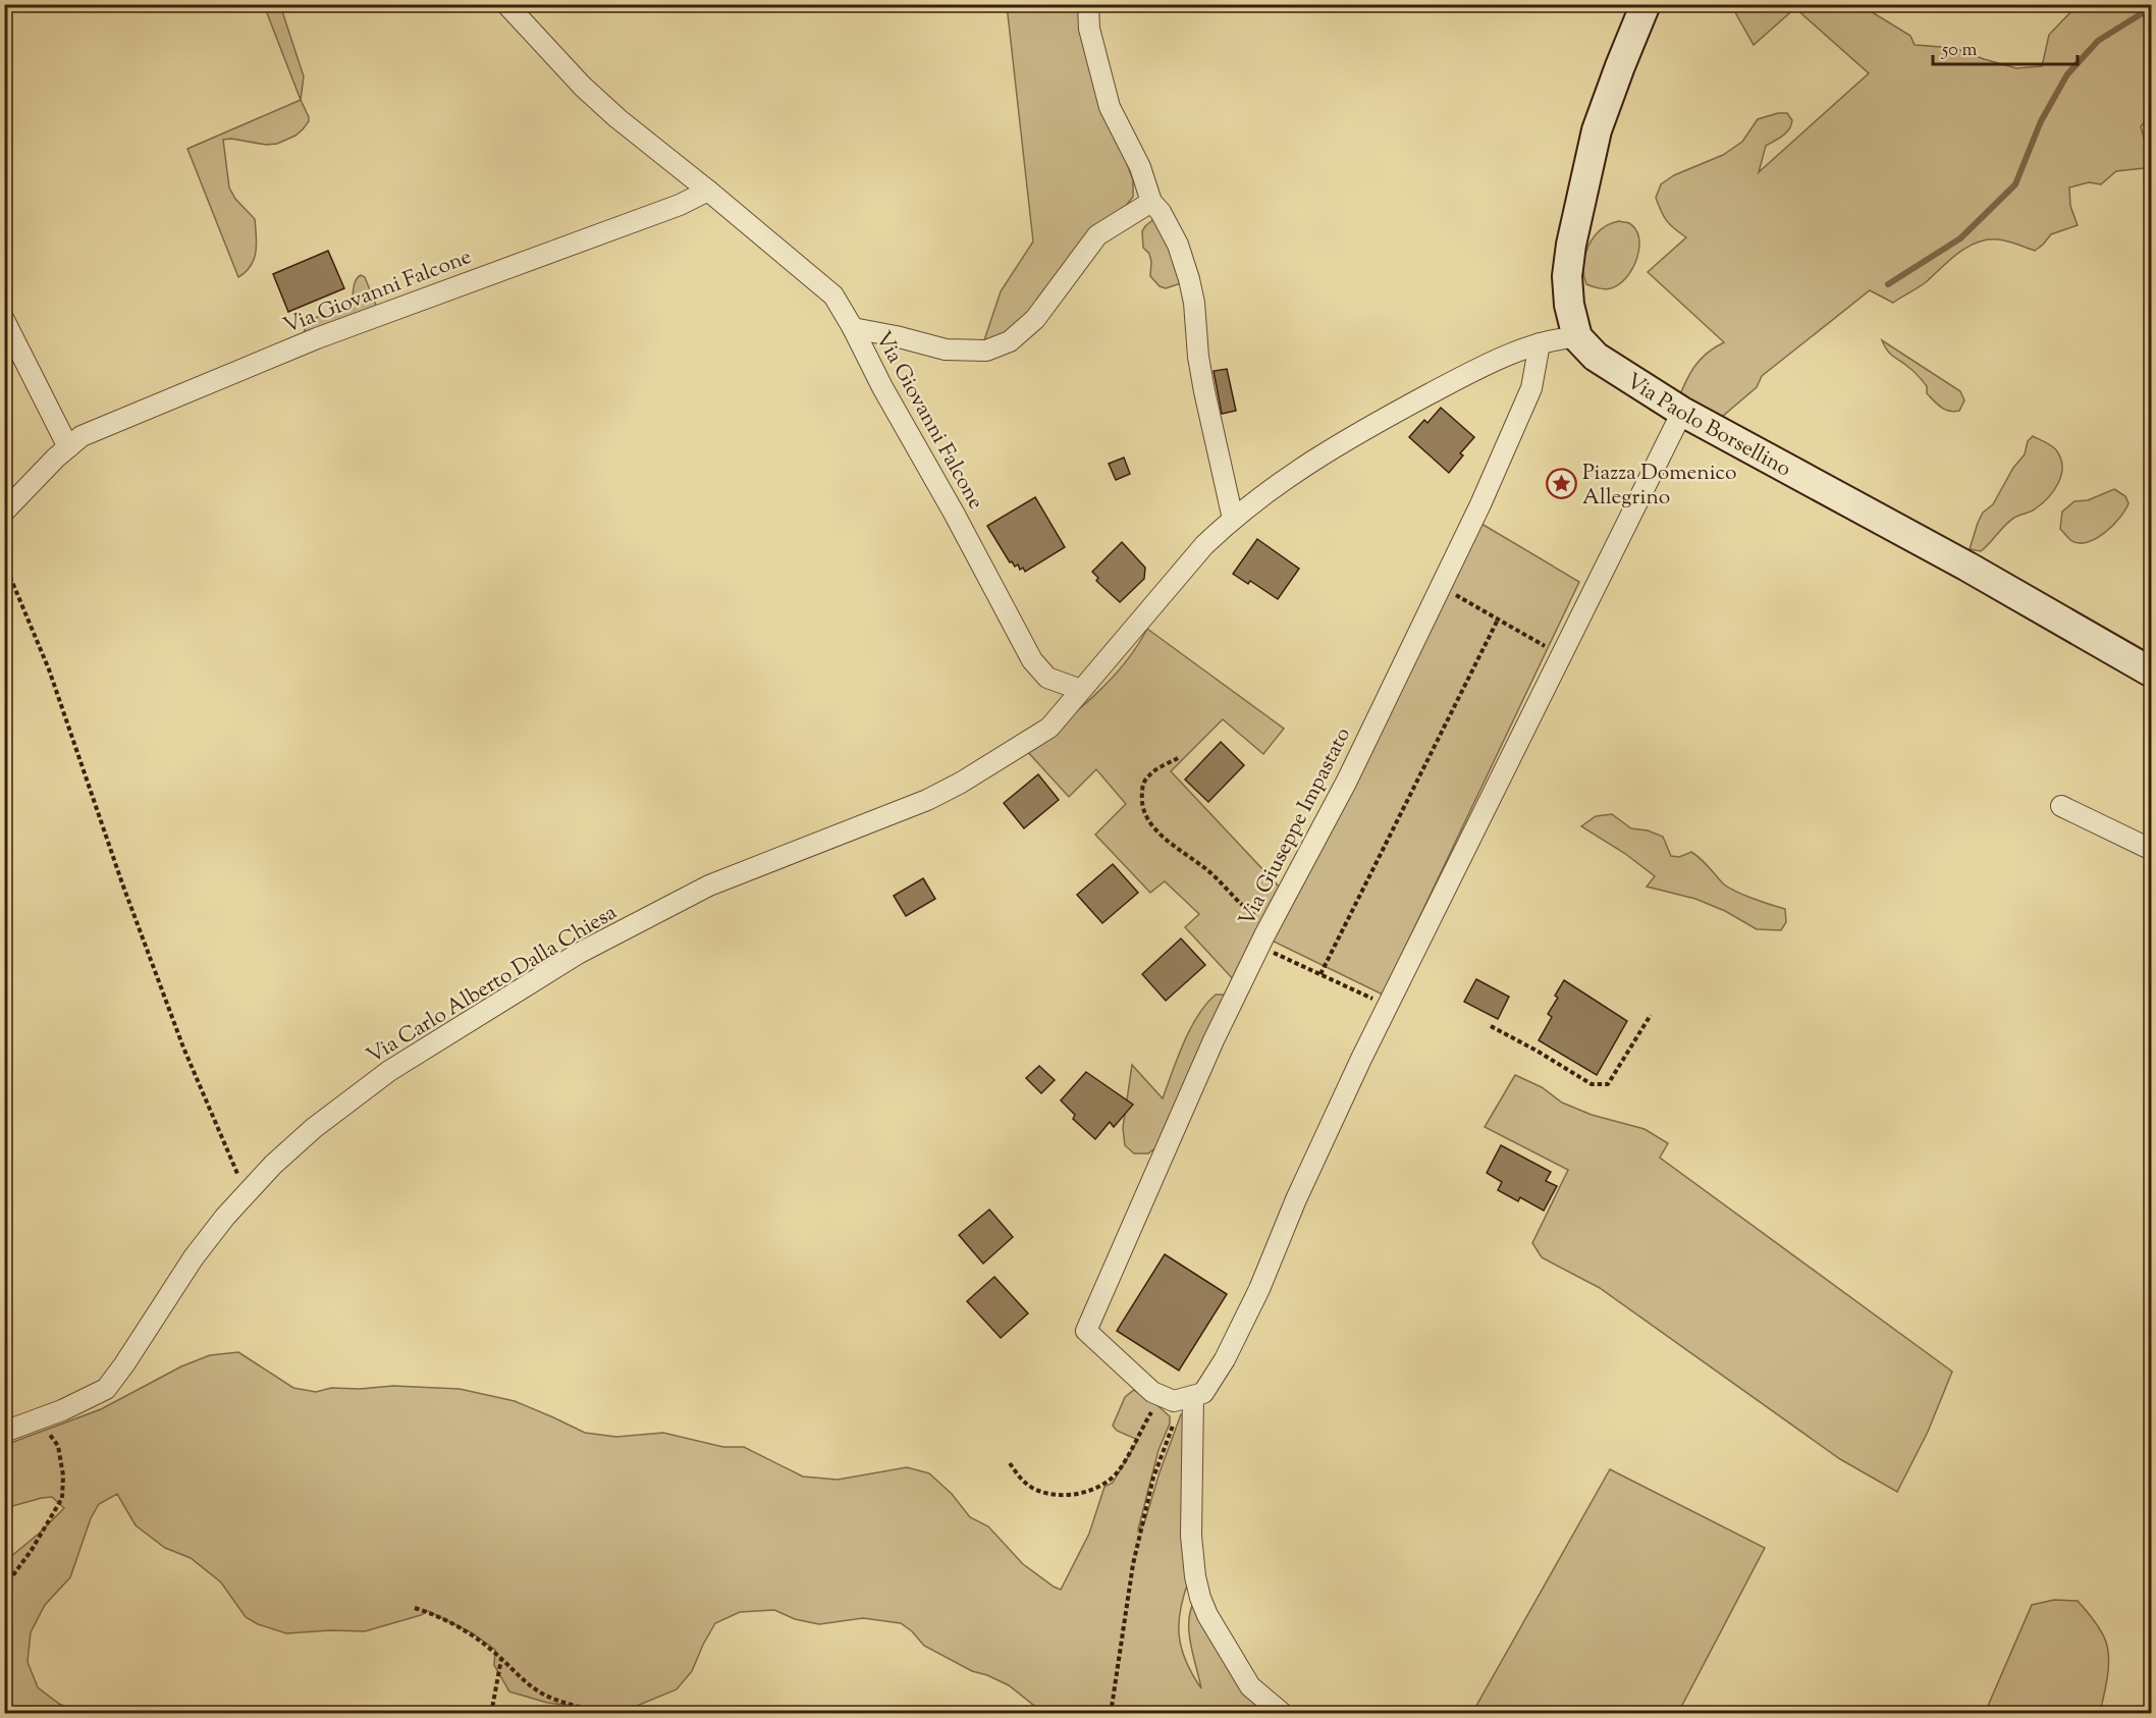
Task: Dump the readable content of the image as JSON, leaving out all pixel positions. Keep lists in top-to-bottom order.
{
  "streets": {
    "street": [
      "Via Giovanni Falcone",
      "Via Paolo Borsellino",
      "Via Giuseppe Impastato",
      "Via Carlo Alberto Dalla Chiesa"
    ]
  },
  "crossings": [
    ["Via Giovanni Falcone", "Via Carlo Alberto Dalla Chiesa"],
    ["Via Paolo Borsellino", "Via Carlo Alberto Dalla Chiesa"],
    ["Via Giuseppe Impastato", "Via Carlo Alberto Dalla Chiesa"]
  ],
  "places": {
    "place": ["Piazza Domenico Allegrino"]
  },
  "scale_bar": "50 m"
}
